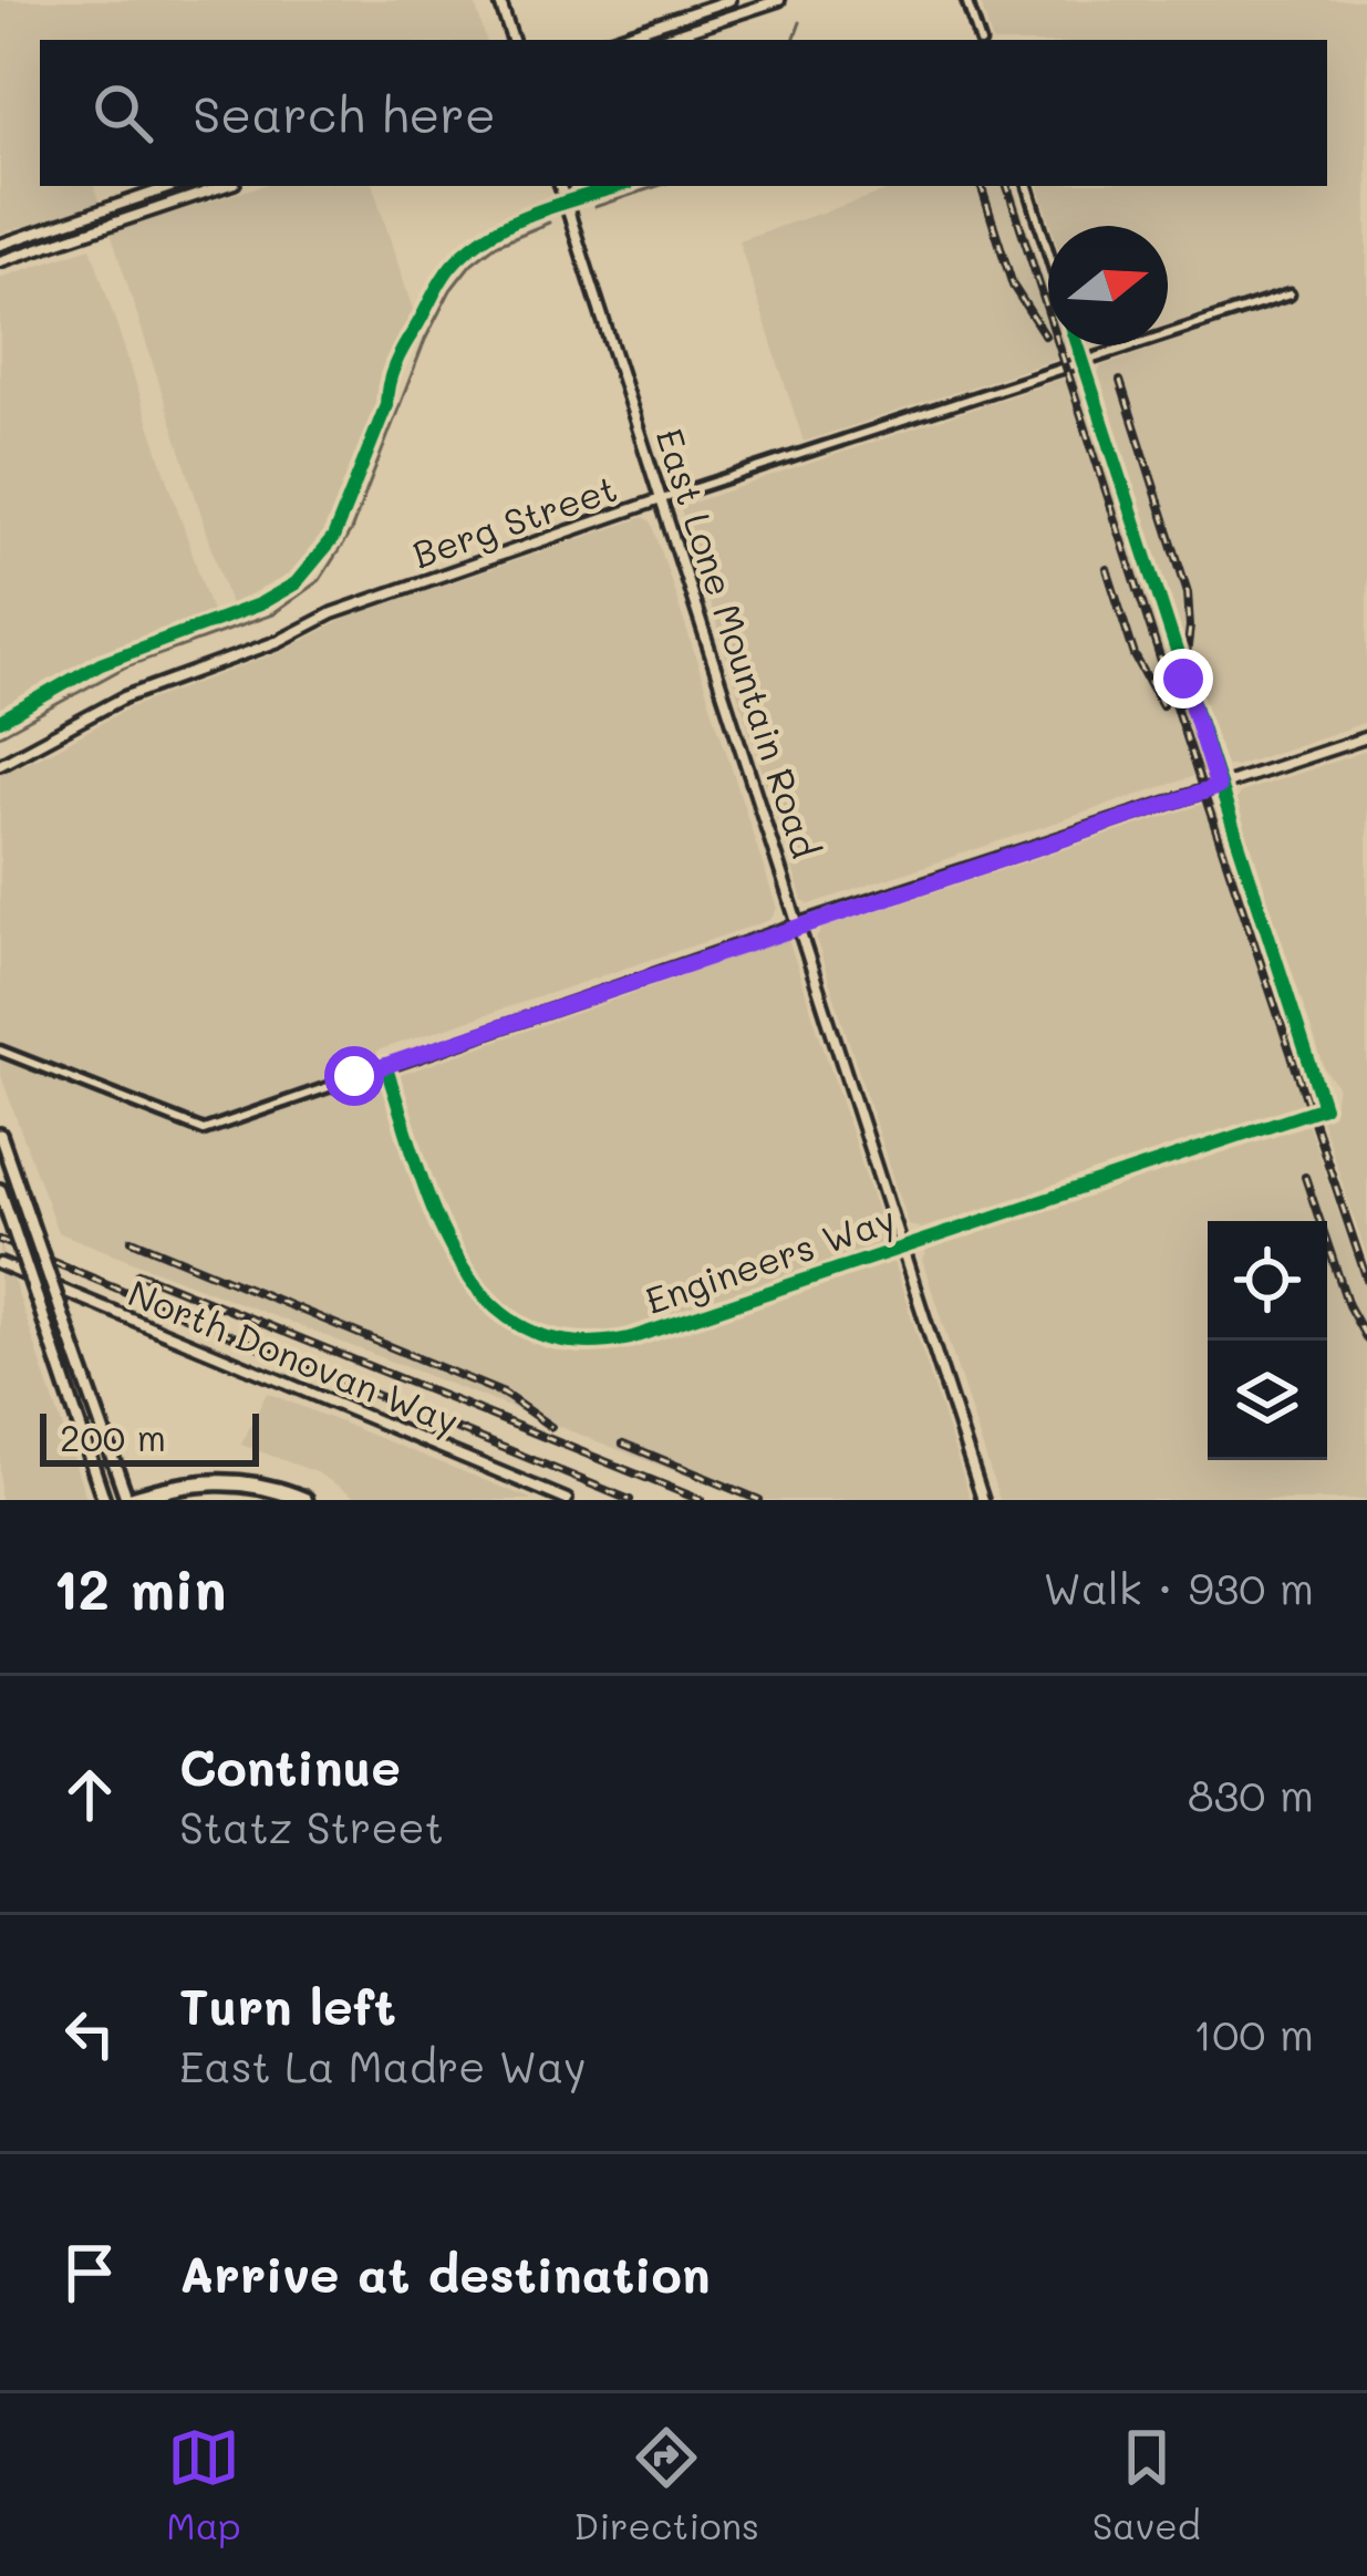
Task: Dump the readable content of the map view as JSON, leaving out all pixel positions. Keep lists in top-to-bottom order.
{
  "streets": {
    "street": [
      "Berg Street",
      "East Lone Mountain Road",
      "Engineers Way",
      "North Donovan Way"
    ]
  },
  "crossings": [
    ["Berg Street", "East Lone Mountain Road"],
    ["East Lone Mountain Road", "Engineers Way"]
  ],
  "scale_bar": "200 m",
  "north": "right",
  "page": {
    "search": "Search here",
    "scale": "200 m",
    "heading": ["12 min", "Walk · 930 m"],
    "list": [
      ["Continue", "Statz Street", "830 m"],
      ["Turn left", "East La Madre Way", "100 m"],
      "Arrive at destination"
    ],
    "nav": ["Map", "Directions", "Saved"]
  }
}
